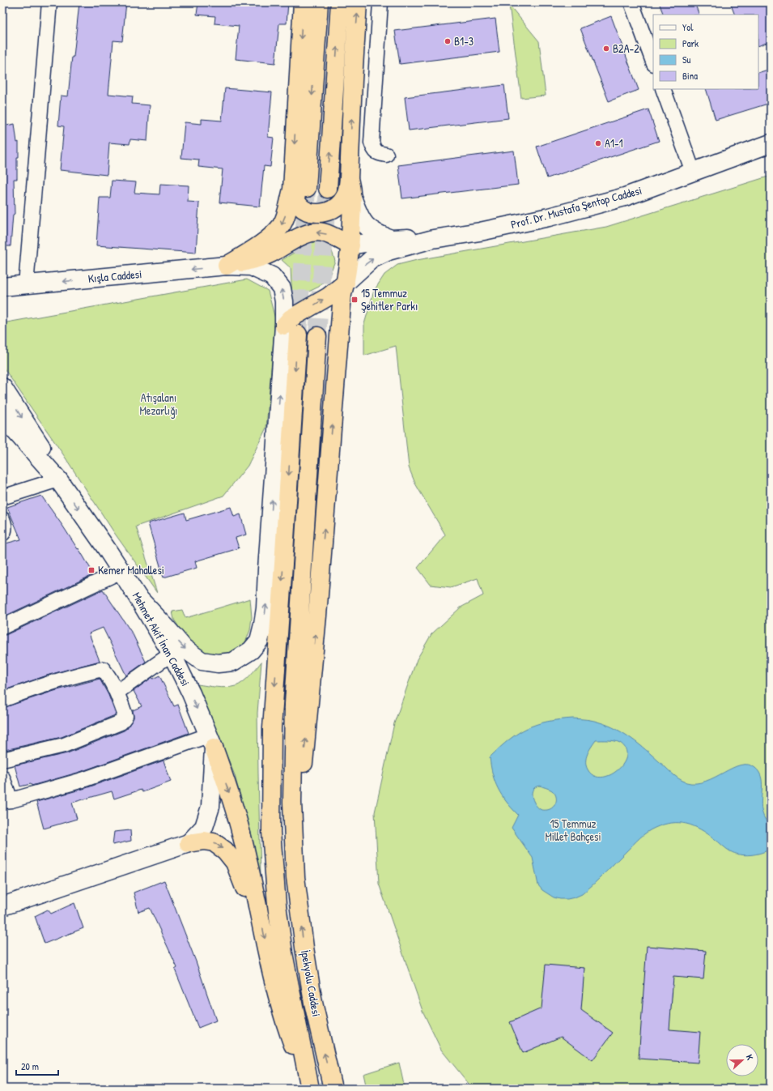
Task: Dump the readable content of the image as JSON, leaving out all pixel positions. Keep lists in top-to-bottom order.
{
  "streets": {
    "highway": ["İpekyolu Caddesi"],
    "main road": ["Prof. Dr. Mustafa Şentop Caddesi", "Kışla Caddesi", "Mehmet Akif İnan Caddesi"]
  },
  "crossings": [
    ["Kışla Caddesi", "Mehmet Akif İnan Caddesi"]
  ],
  "one_way": ["Mehmet Akif İnan Caddesi"],
  "parks": ["Atışalanı Mezarlığı", "15 Temmuz Millet Bahçesi"],
  "places": {
    "other": ["B1-3", "B2A-2", "A1-1"],
    "transit": ["15 Temmuz Şehitler Parkı", "Kemer Mahallesi"]
  },
  "legend": [
    "Yol",
    "Park",
    "Su",
    "Bina"
  ],
  "scale_bar": "20 m",
  "north": "right"
}
